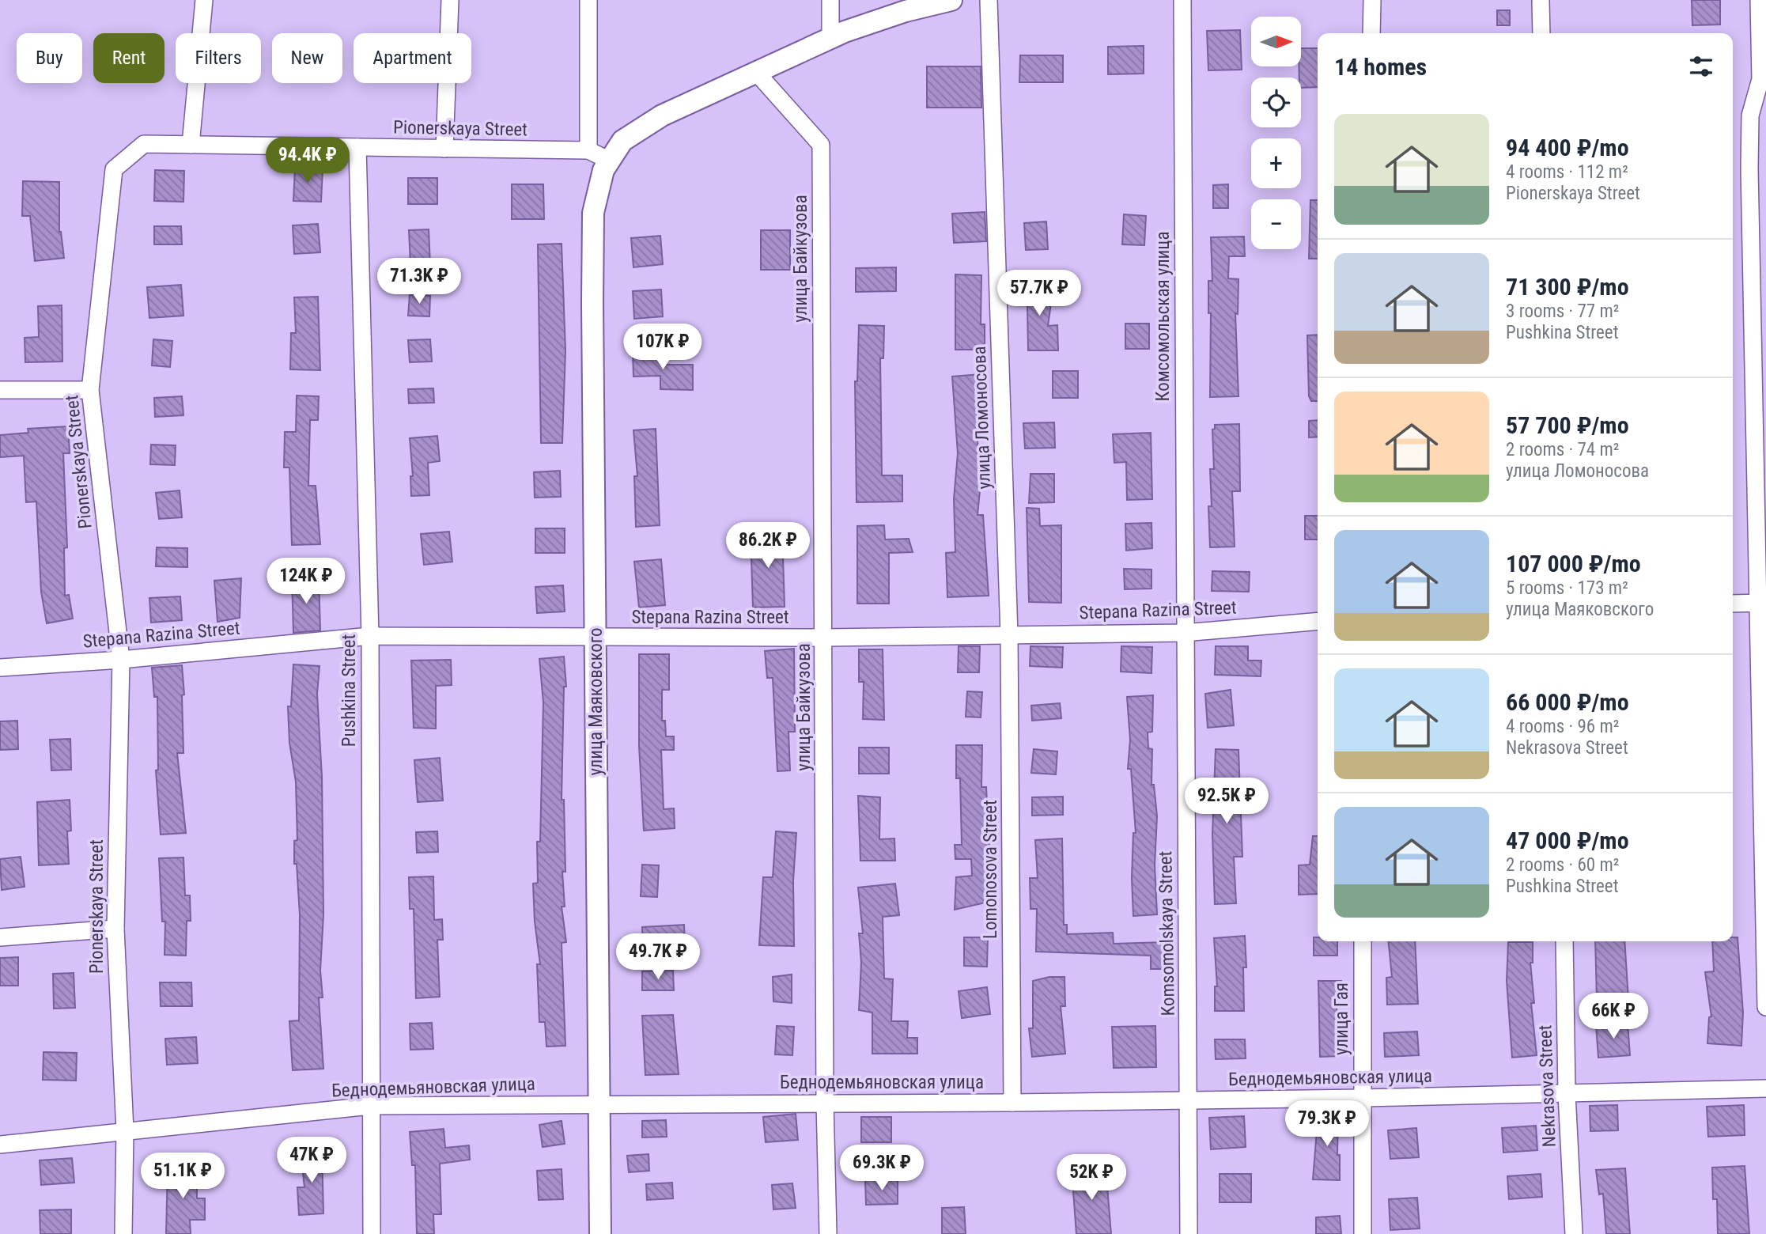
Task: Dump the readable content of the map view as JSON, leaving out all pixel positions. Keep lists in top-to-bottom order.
{
  "streets": {
    "street": [
      "Pionerskaya Street",
      "улица Байкузова",
      "Комсомольская улица",
      "улица Ломоносова",
      "Stepana Razina Street",
      "Pushkina Street",
      "улица Маяковского",
      "Lomonosova Street",
      "Komsomolskaya Street",
      "улица Гая",
      "Беднодемьяновская улица",
      "Nekrasova Street"
    ]
  },
  "crossings": [
    ["Pionerskaya Street", "Stepana Razina Street"],
    ["Pionerskaya Street", "Pushkina Street"],
    ["Pionerskaya Street", "Беднодемьяновская улица"],
    ["улица Байкузова", "Stepana Razina Street"],
    ["улица Байкузова", "Беднодемьяновская улица"],
    ["Комсомольская улица", "Stepana Razina Street"],
    ["Комсомольская улица", "Komsomolskaya Street"],
    ["улица Ломоносова", "Stepana Razina Street"],
    ["улица Ломоносова", "Lomonosova Street"],
    ["Stepana Razina Street", "Pushkina Street"],
    ["Stepana Razina Street", "улица Маяковского"],
    ["Stepana Razina Street", "Lomonosova Street"],
    ["Stepana Razina Street", "Komsomolskaya Street"],
    ["Pushkina Street", "Беднодемьяновская улица"],
    ["улица Маяковского", "Беднодемьяновская улица"],
    ["Lomonosova Street", "Беднодемьяновская улица"],
    ["Komsomolskaya Street", "Беднодемьяновская улица"],
    ["улица Гая", "Беднодемьяновская улица"],
    ["Беднодемьяновская улица", "Nekrasova Street"]
  ],
  "north": "right",
  "page": {
    "map_buttons": ["+", "−"],
    "chip": [
      "Buy",
      "Rent",
      "Filters",
      "New",
      "Apartment"
    ],
    "heading": "14 homes",
    "list": [
      {
        "name": "94 400 ₽/mo",
        "note": "4 rooms · 112 m² · Pionerskaya Street"
      },
      {
        "name": "71 300 ₽/mo",
        "note": "3 rooms · 77 m² · Pushkina Street"
      },
      {
        "name": "57 700 ₽/mo",
        "note": "2 rooms · 74 m² · улица Ломоносова"
      },
      {
        "name": "107 000 ₽/mo",
        "note": "5 rooms · 173 m² · улица Маяковского"
      },
      {
        "name": "66 000 ₽/mo",
        "note": "4 rooms · 96 m² · Nekrasova Street"
      },
      {
        "name": "47 000 ₽/mo",
        "note": "2 rooms · 60 m² · Pushkina Street"
      }
    ],
    "price": [
      "94.4K ₽",
      "71.3K ₽",
      "57.7K ₽",
      "107K ₽",
      "86.2K ₽",
      "124K ₽",
      "92.5K ₽",
      "49.7K ₽",
      "66K ₽",
      "79.3K ₽",
      "47K ₽",
      "69.3K ₽",
      "51.1K ₽",
      "52K ₽"
    ]
  }
}
